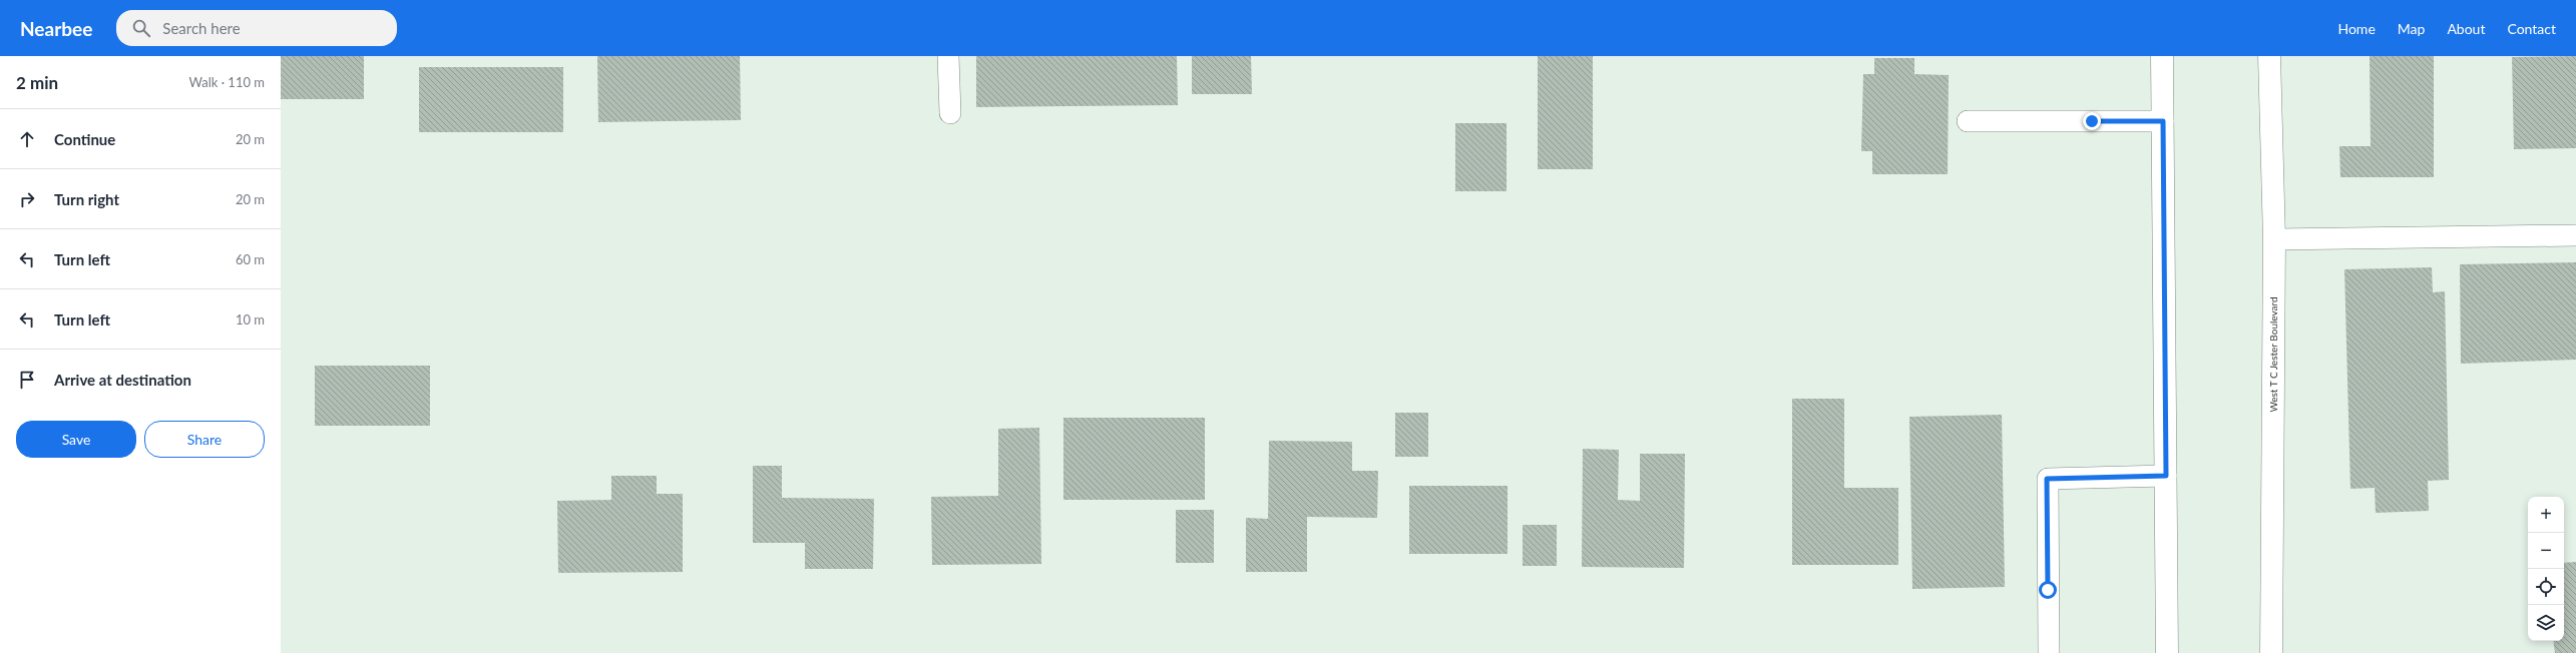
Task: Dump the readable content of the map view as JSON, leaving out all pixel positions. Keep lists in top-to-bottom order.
{
  "streets": {
    "main road": ["West T C Jester Boulevard"]
  },
  "page": {
    "header": "Nearbee",
    "search": "Search here",
    "nav": [
      "Home",
      "Map",
      "About",
      "Contact"
    ],
    "heading": ["2 min", "Walk · 110 m"],
    "list": [
      ["Continue", "20 m"],
      ["Turn right", "20 m"],
      ["Turn left", "60 m"],
      ["Turn left", "10 m"],
      "Arrive at destination"
    ],
    "buttons": ["Save", "Share"],
    "map_buttons": ["+", "−"]
  }
}
